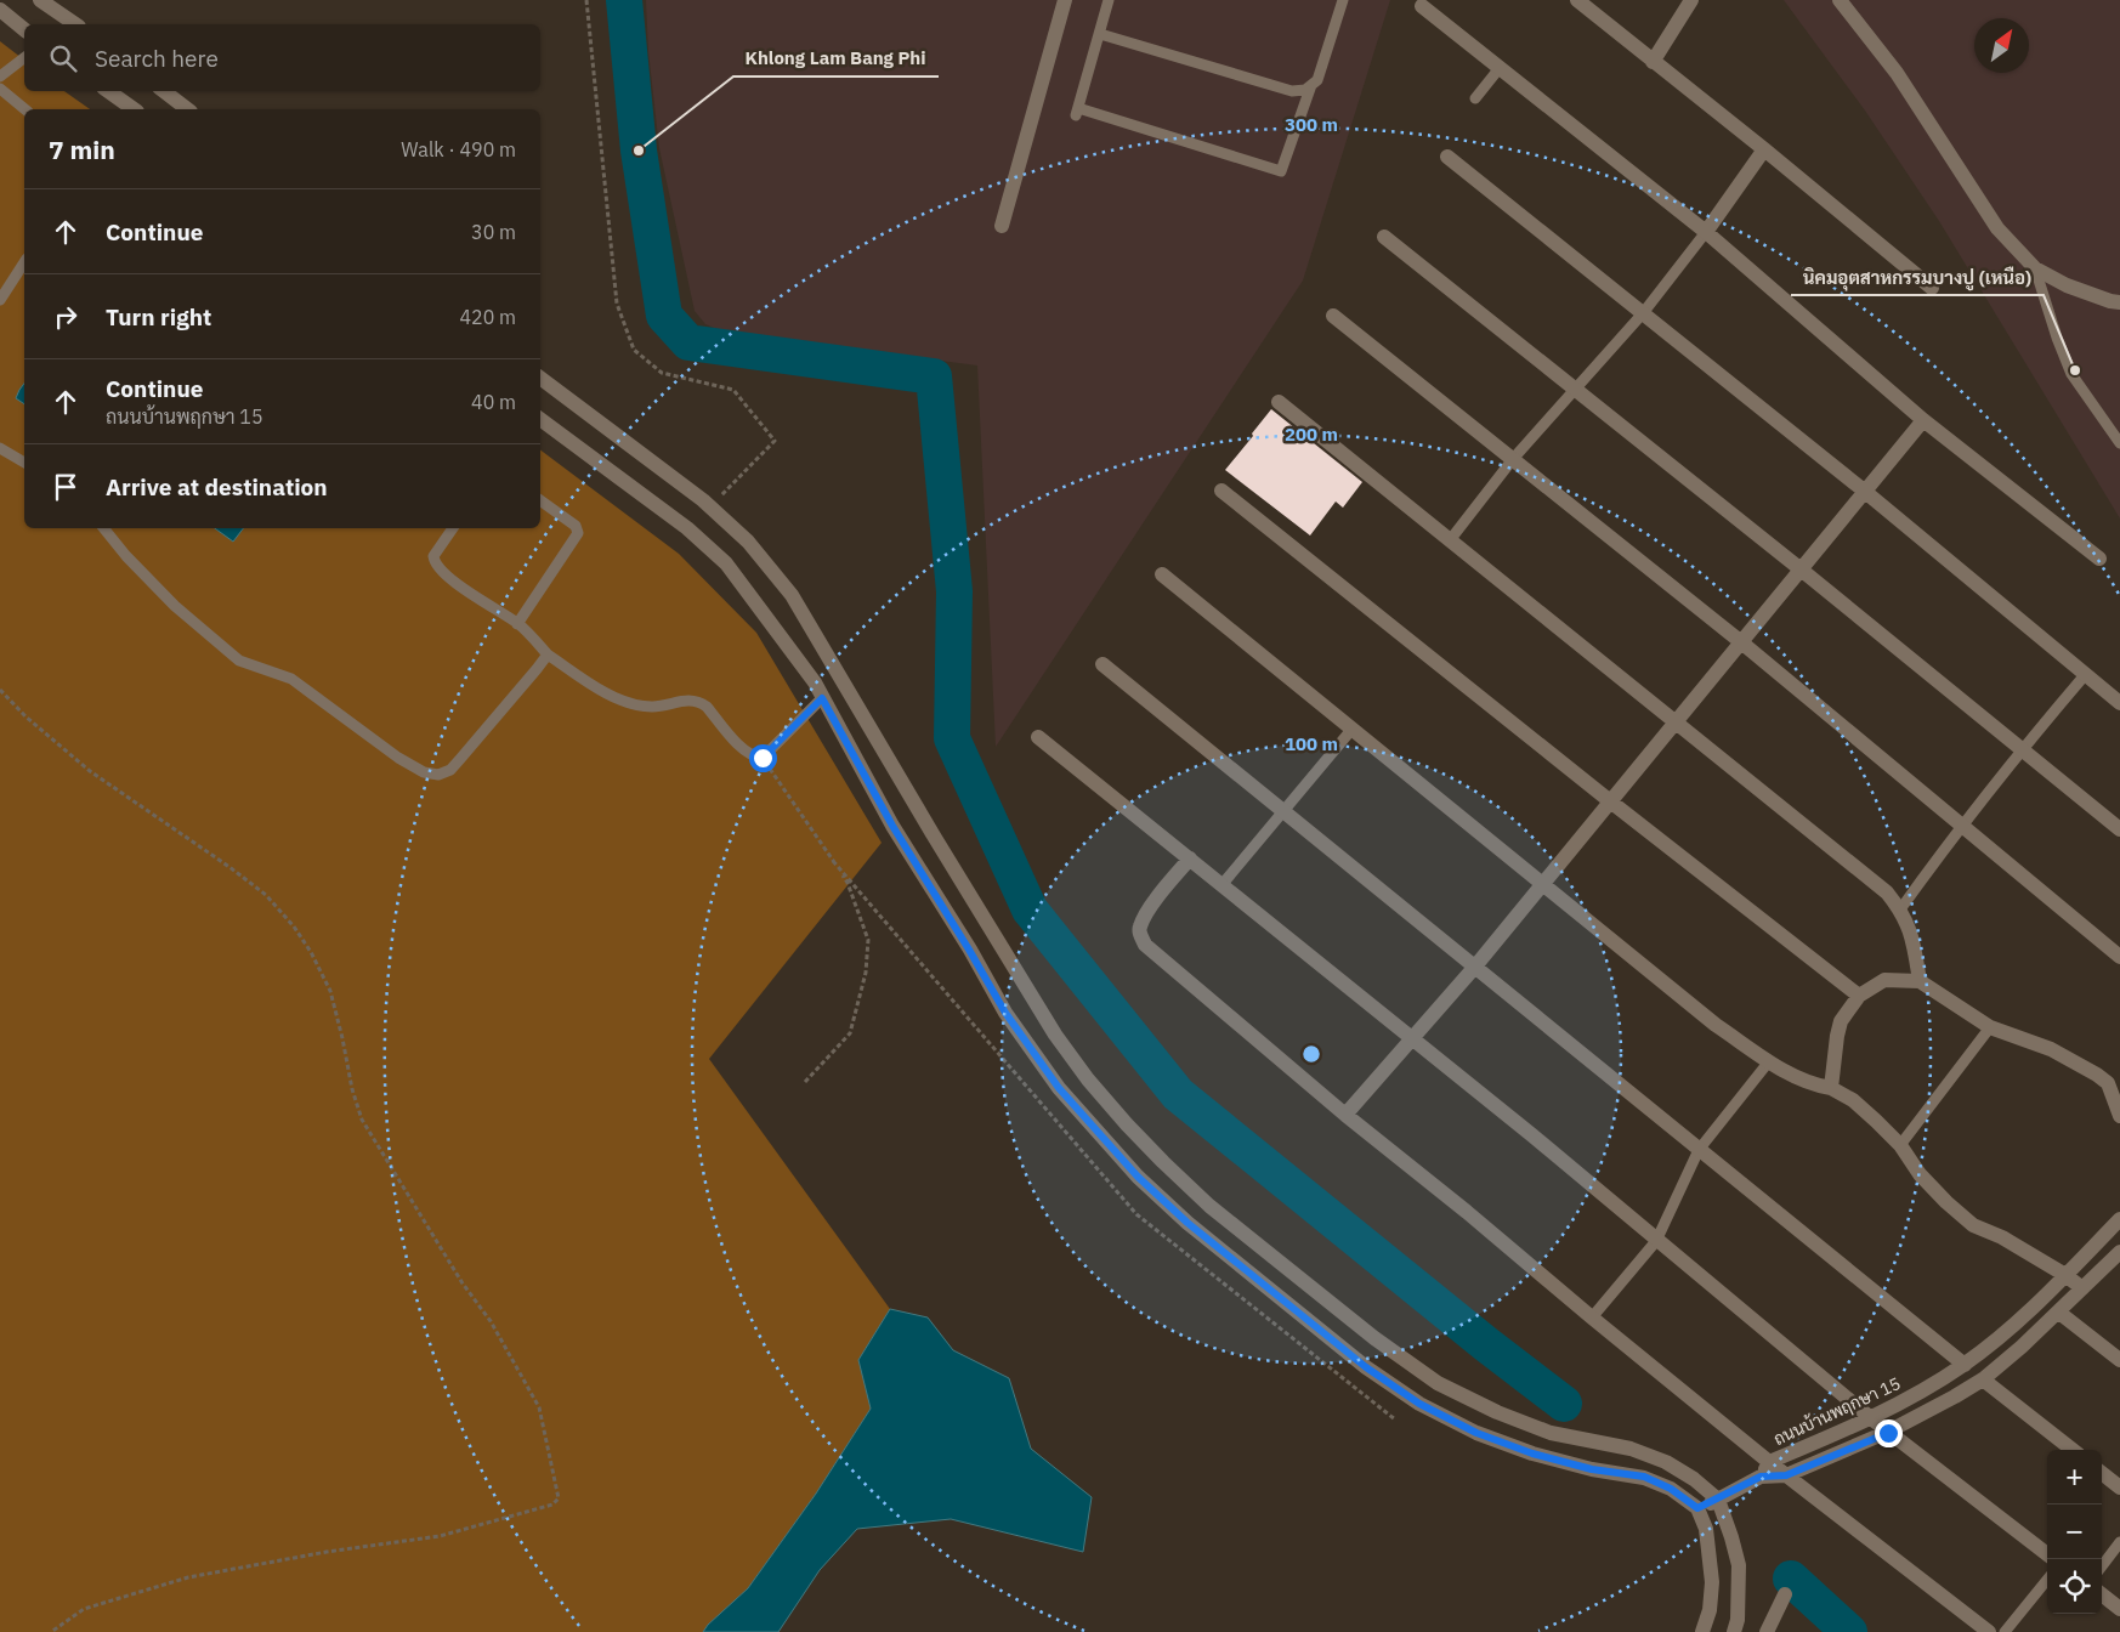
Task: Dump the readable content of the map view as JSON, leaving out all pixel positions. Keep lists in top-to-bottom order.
{
  "streets": {
    "street": ["ถนนบ้านพฤกษา 15"]
  },
  "places": ["Khlong Lam Bang Phi", "นิคมอุตสาหกรรมบางปู (เหนือ)"],
  "north": "top right",
  "page": {
    "search": "Search here",
    "heading": ["7 min", "Walk · 490 m"],
    "list": [
      ["Continue", "30 m"],
      ["Turn right", "420 m"],
      ["Continue", "ถนนบ้านพฤกษา 15", "40 m"],
      "Arrive at destination"
    ],
    "map_buttons": ["+", "−"]
  },
  "rings": ["300 m", "200 m", "100 m"]
}
